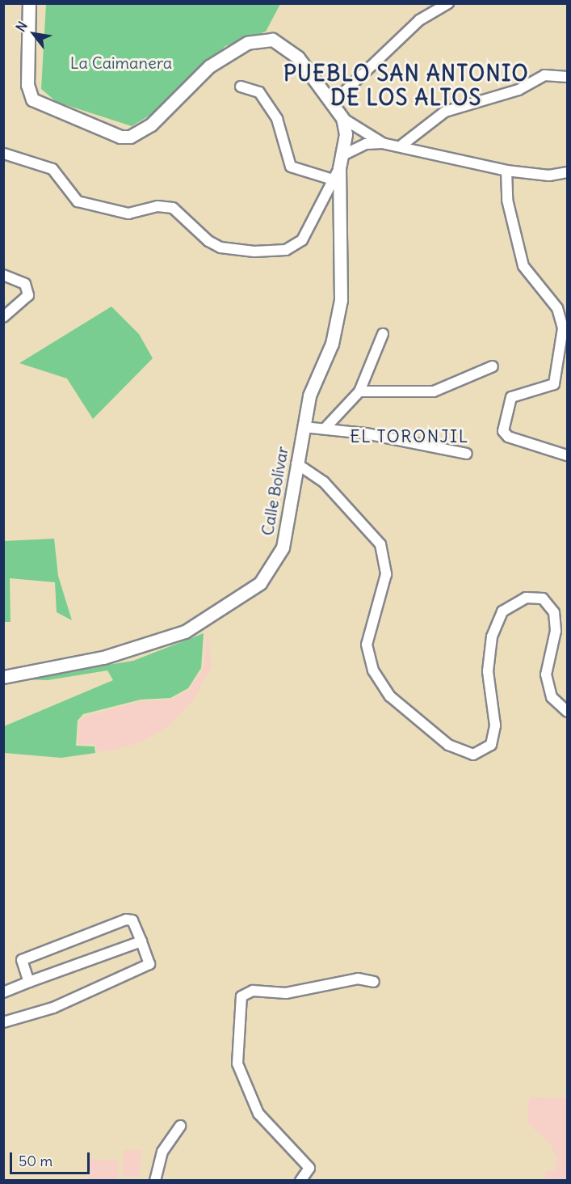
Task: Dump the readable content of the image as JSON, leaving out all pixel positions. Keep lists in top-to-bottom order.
{
  "streets": {
    "street": ["Calle Bolívar"]
  },
  "districts": ["PUEBLO SAN ANTONIO DE LOS ALTOS", "EL TORONJIL"],
  "parks": ["La Caimanera"],
  "scale_bar": "50 m",
  "north": "top left"
}
